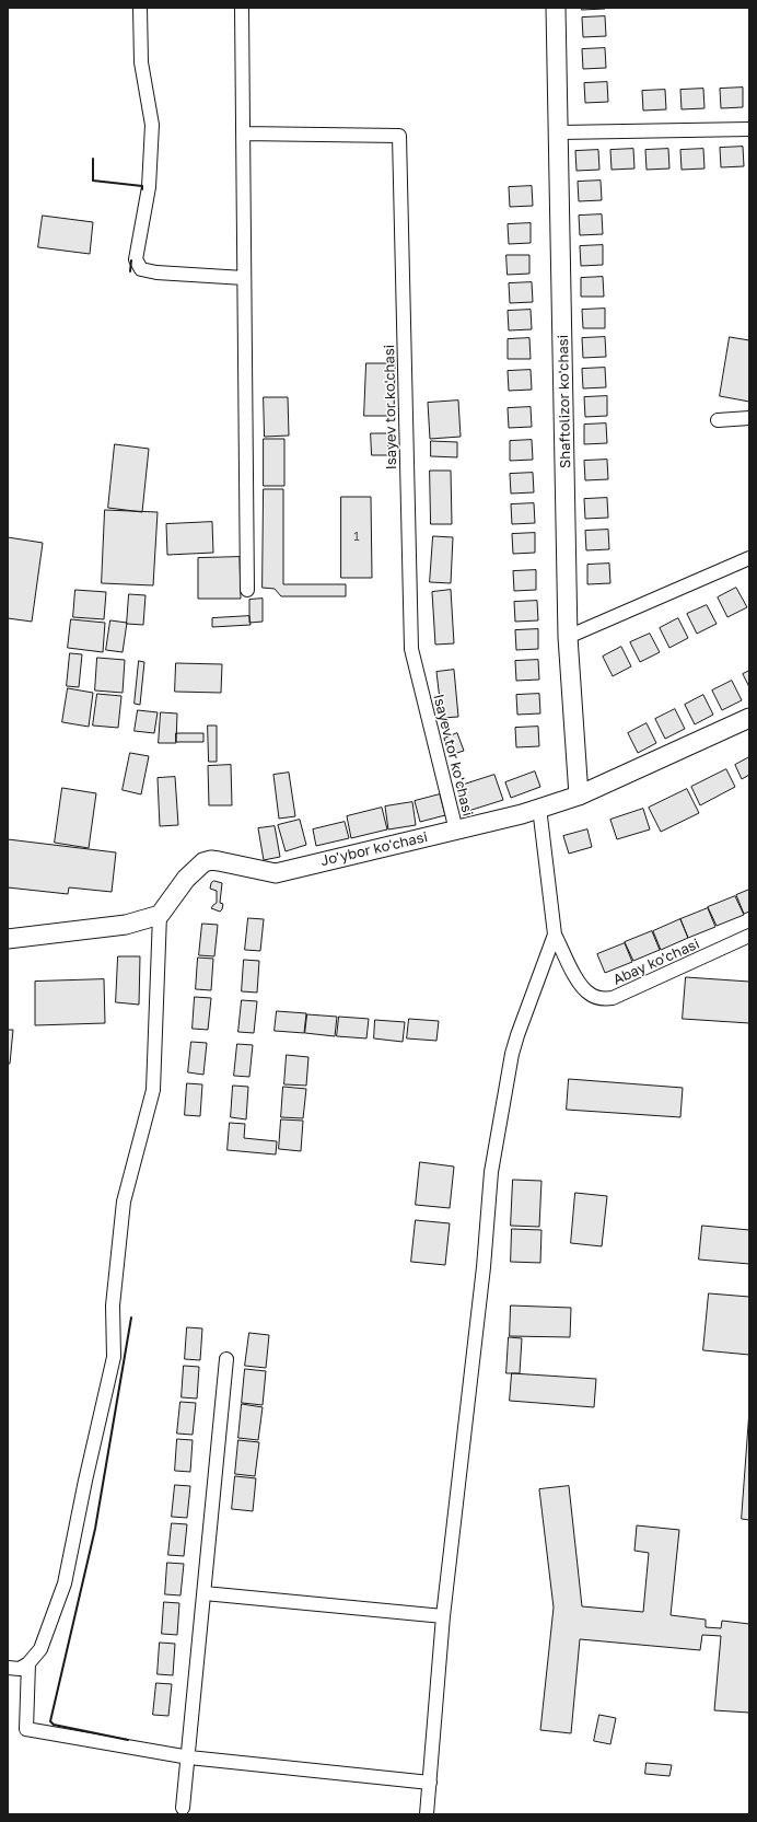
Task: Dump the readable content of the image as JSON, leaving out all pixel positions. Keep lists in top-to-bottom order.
{
  "streets": {
    "street": [
      "Shaftolizor ko'chasi",
      "Isayev tor ko'chasi",
      "Jo'ybor ko'chasi",
      "Abay ko'chasi"
    ]
  },
  "crossings": [
    ["Shaftolizor ko'chasi", "Jo'ybor ko'chasi"],
    ["Isayev tor ko'chasi", "Jo'ybor ko'chasi"]
  ],
  "house_numbers": ["1"]
}
